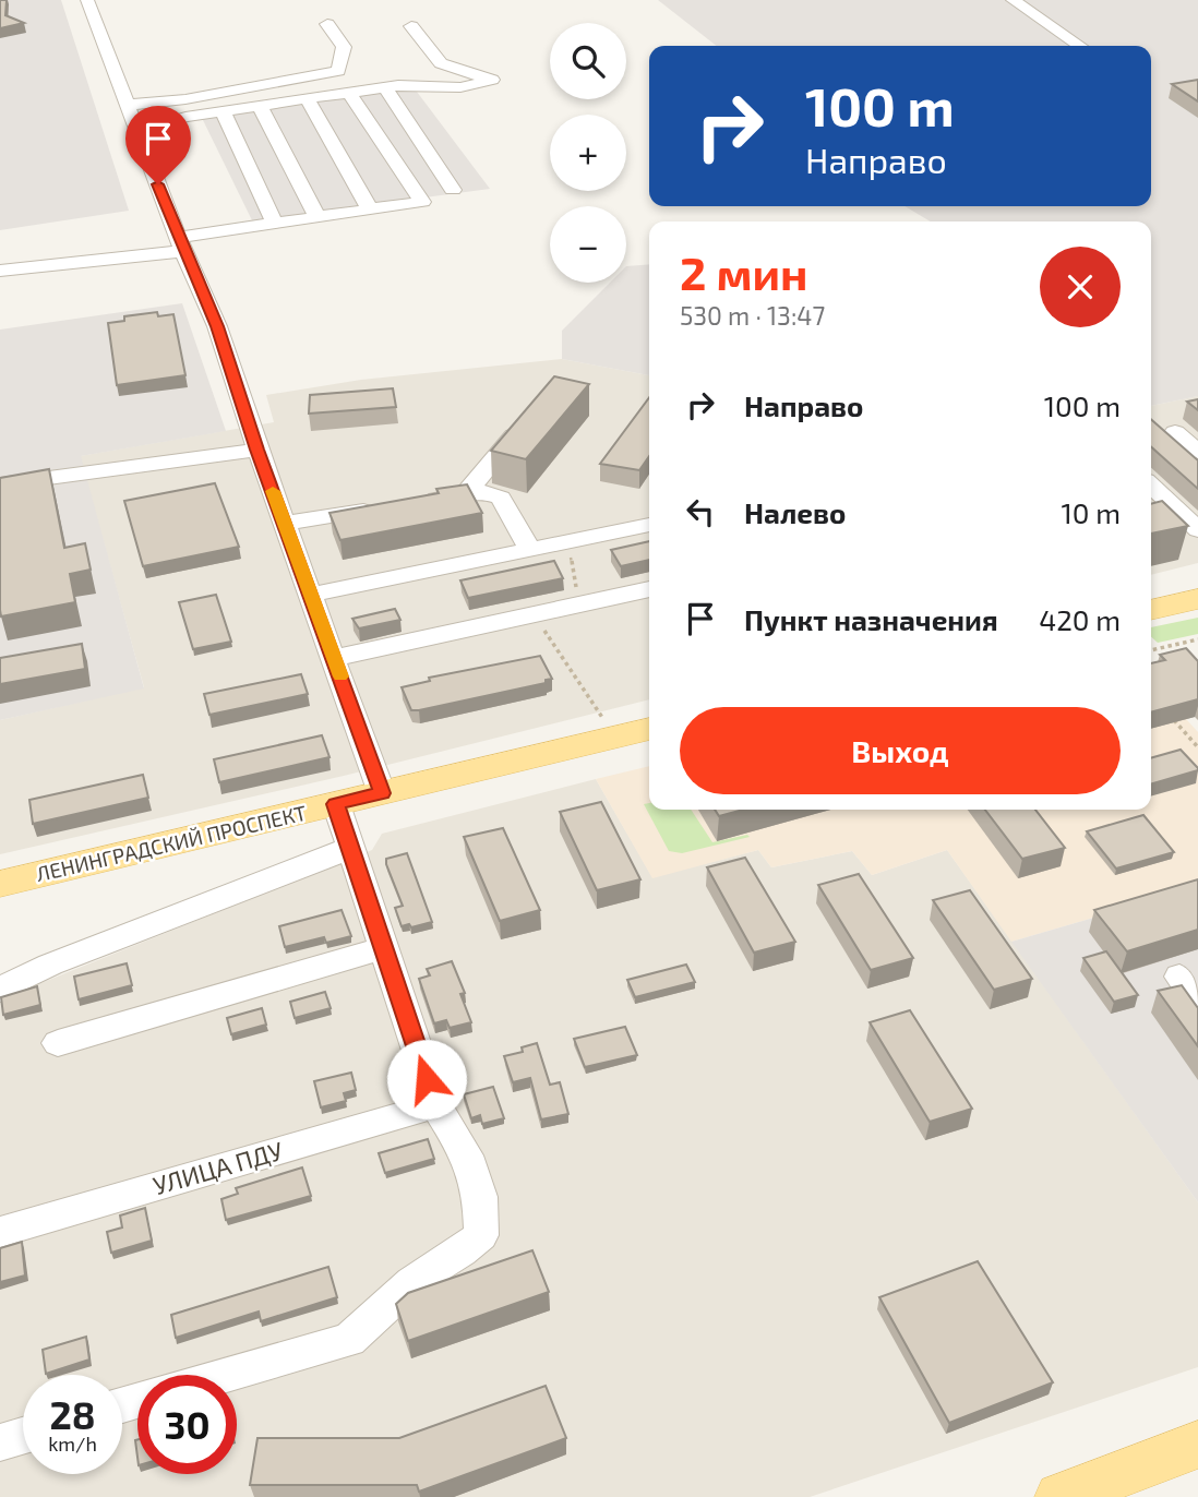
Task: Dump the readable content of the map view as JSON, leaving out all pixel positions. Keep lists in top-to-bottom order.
{
  "streets": {
    "main road": ["ЛЕНИНГРАДСКИЙ ПРОСПЕКТ"],
    "street": ["УЛИЦА ПДУ"]
  },
  "page": {
    "map_buttons": ["+", "−"],
    "turn": ["100 m", "Направо"],
    "heading": ["2 мин", "530 m · 13:47"],
    "list": [
      {
        "name": "Направо",
        "value": "100 m"
      },
      {
        "name": "Налево",
        "value": "10 m"
      },
      {
        "name": "Пункт назначения",
        "value": "420 m"
      }
    ],
    "buttons": "Выход",
    "speed": "28 km/h",
    "limit": "30"
  }
}
